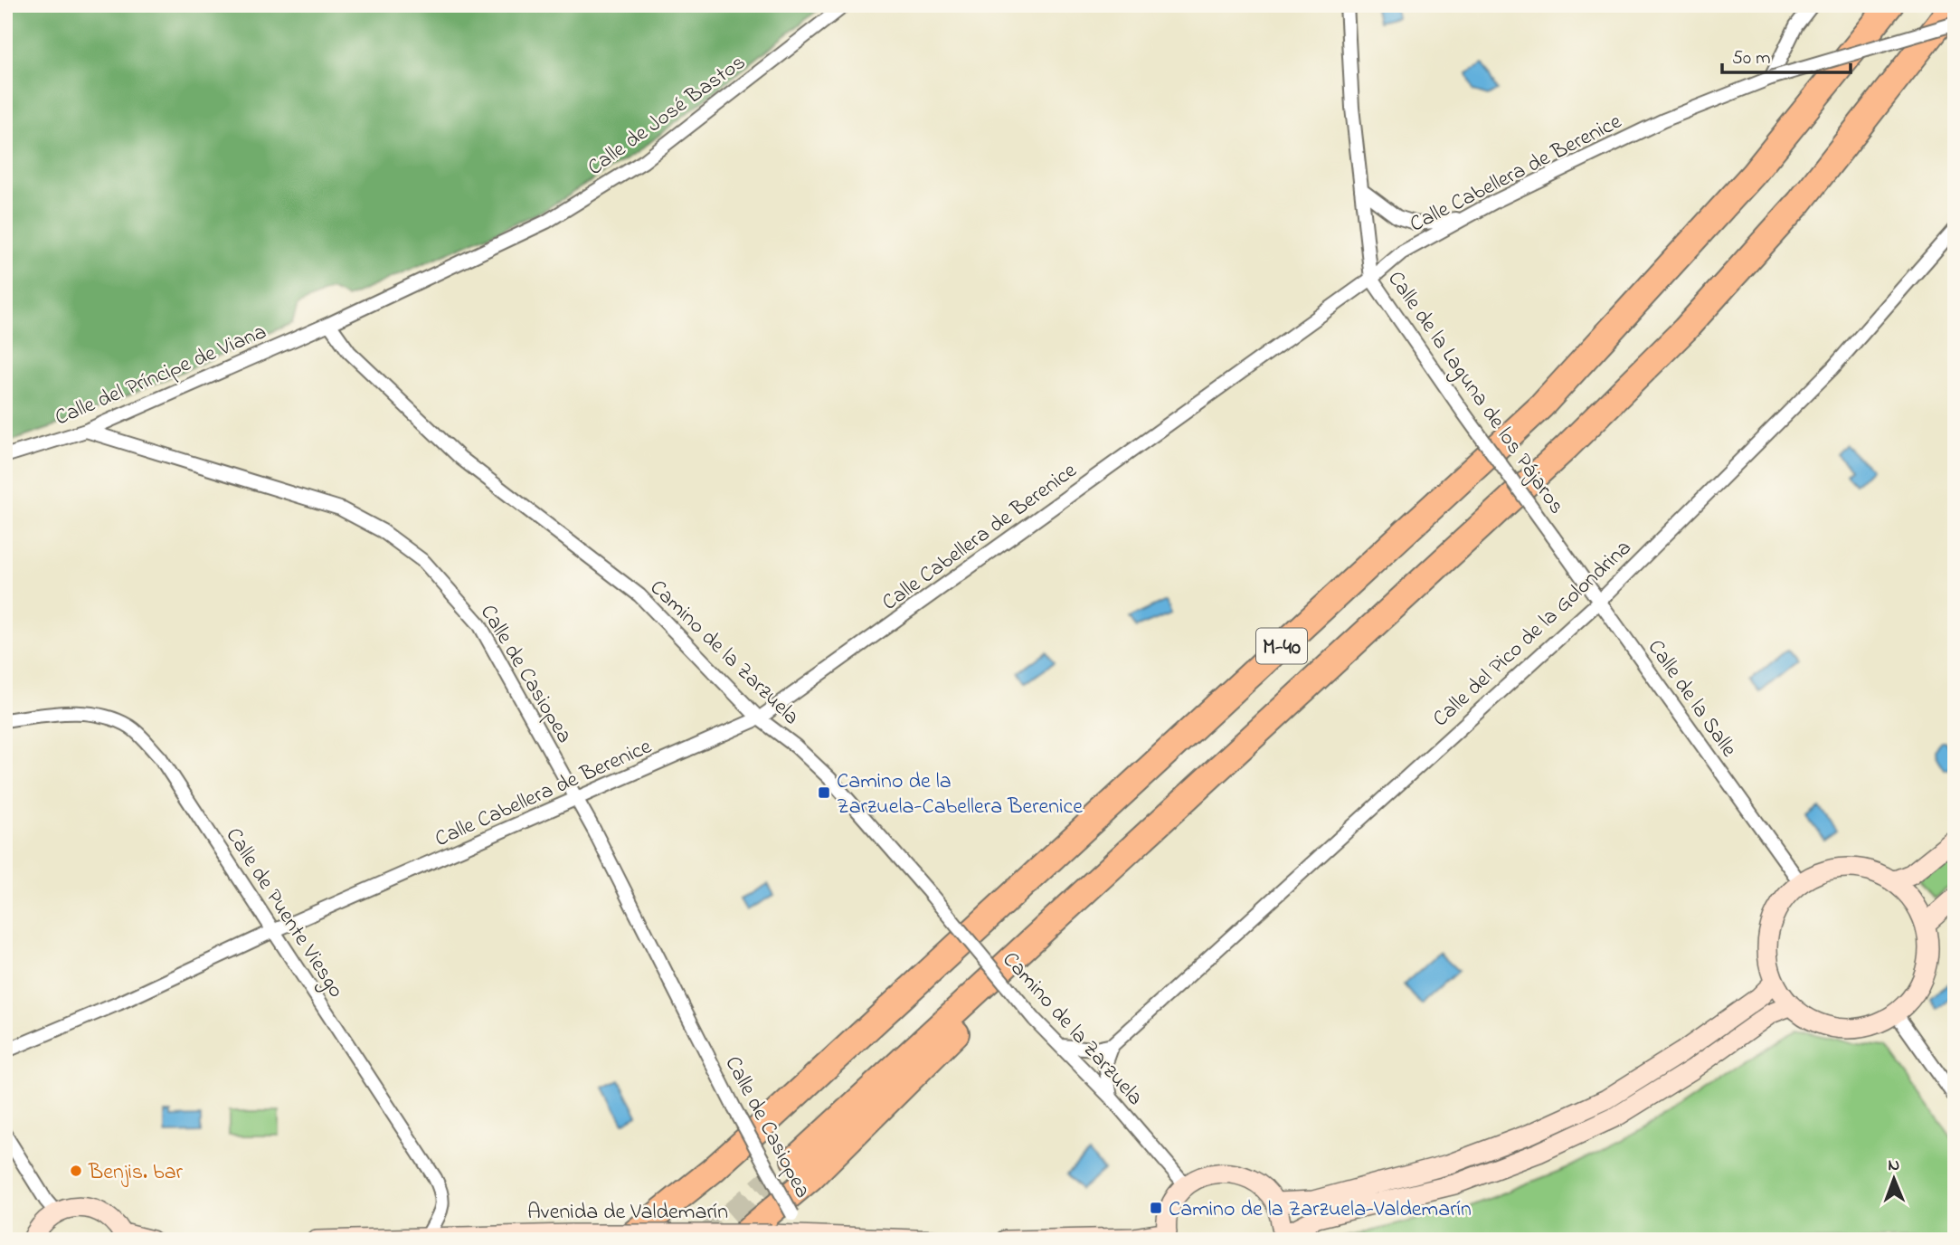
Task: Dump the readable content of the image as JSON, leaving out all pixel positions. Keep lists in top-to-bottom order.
{
  "streets": {
    "highway": ["M-40"],
    "street": [
      "Calle de José Bastos",
      "Calle Cabellera de Berenice",
      "Calle del Príncipe de Viana",
      "Calle de la Laguna de los Pájaros",
      "Calle del Pico de la Golondrina",
      "Camino de la Zarzuela",
      "Calle de Casiopea",
      "Calle de la Salle",
      "Calle de Puente Viesgo",
      "Avenida de Valdemarín"
    ]
  },
  "crossings": [
    ["Calle de José Bastos", "Calle del Príncipe de Viana"],
    ["Calle de José Bastos", "Camino de la Zarzuela"],
    ["Calle Cabellera de Berenice", "Calle de la Laguna de los Pájaros"],
    ["Calle Cabellera de Berenice", "Camino de la Zarzuela"],
    ["Calle Cabellera de Berenice", "Calle de Casiopea"],
    ["Calle Cabellera de Berenice", "Calle de Puente Viesgo"],
    ["Calle del Príncipe de Viana", "Camino de la Zarzuela"],
    ["Calle del Príncipe de Viana", "Calle de Casiopea"],
    ["Calle de la Laguna de los Pájaros", "Calle de la Salle"],
    ["Calle del Pico de la Golondrina", "Calle de la Salle"],
    ["Calle de Casiopea", "Avenida de Valdemarín"],
    ["Calle de Puente Viesgo", "Avenida de Valdemarín"]
  ],
  "places": {
    "transit": ["Camino de la Zarzuela-Cabellera Berenice", "Camino de la Zarzuela-Valdemarín"],
    "other": ["Benjis. bar"]
  },
  "scale_bar": "50 m",
  "north": "top"
}
